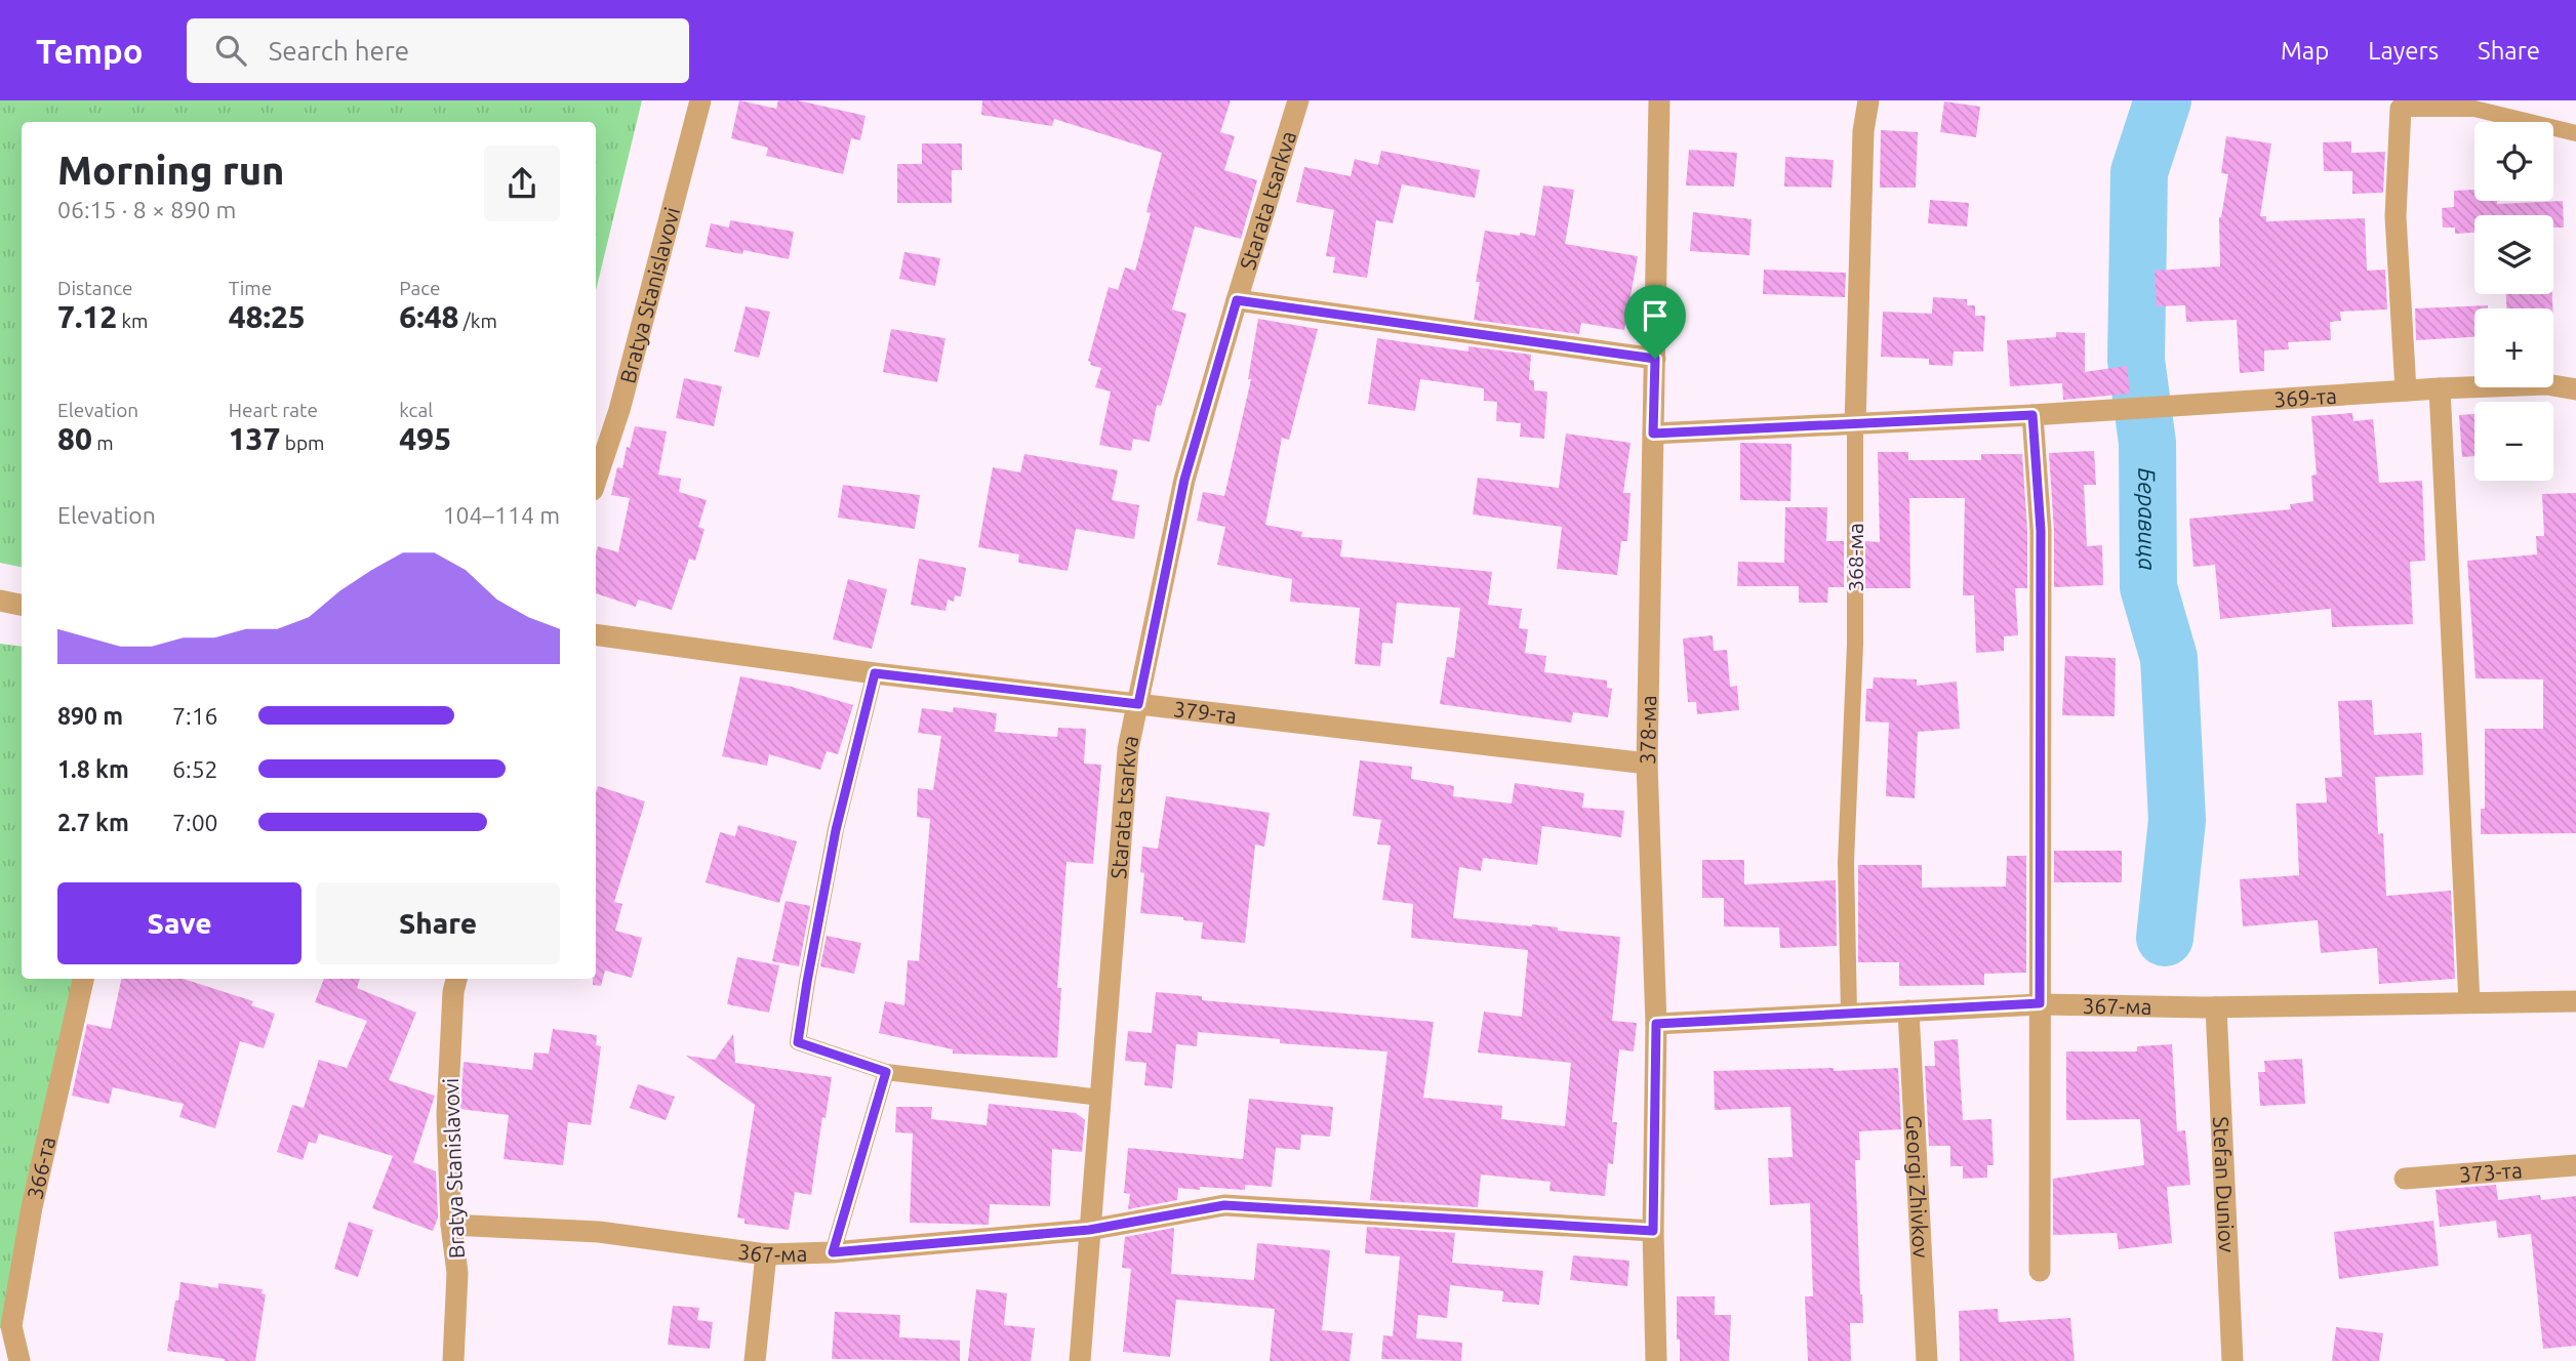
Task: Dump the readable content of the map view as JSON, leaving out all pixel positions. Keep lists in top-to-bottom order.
{
  "streets": {
    "street": [
      "Starata tsarkva",
      "Bratya Stanislavovi",
      "369-та",
      "368-ма",
      "379-та",
      "378-ма",
      "367-ма",
      "366-та",
      "373-та",
      "Stefan Duniov",
      "Georgi Zhivkov"
    ]
  },
  "crossings": [
    ["Starata tsarkva", "379-та"],
    ["Starata tsarkva", "367-ма"],
    ["Bratya Stanislavovi", "367-ма"],
    ["369-та", "368-ма"],
    ["369-та", "378-ма"],
    ["368-ма", "367-ма"],
    ["379-та", "378-ма"],
    ["378-ма", "367-ма"],
    ["367-ма", "Stefan Duniov"],
    ["367-ма", "Georgi Zhivkov"]
  ],
  "water": ["Беравица"],
  "page": {
    "header": "Tempo",
    "search": "Search here",
    "nav": ["Map", "Layers", "Share"],
    "map_buttons": ["+", "−"],
    "heading": ["Morning run", "06:15 · 8 × 890 m"],
    "stats": [
      ["Distance", "7.12 km"],
      ["Time", "48:25"],
      ["Pace", "6:48 /km"],
      ["Elevation", "80 m"],
      ["Heart rate", "137 bpm"],
      ["kcal", "495"]
    ],
    "chart": ["Elevation", "104–114 m"],
    "list": [
      {
        "name": "890 m",
        "note": "7:16"
      },
      {
        "name": "1.8 km",
        "note": "6:52"
      },
      {
        "name": "2.7 km",
        "note": "7:00"
      }
    ],
    "buttons": ["Save", "Share"]
  }
}
